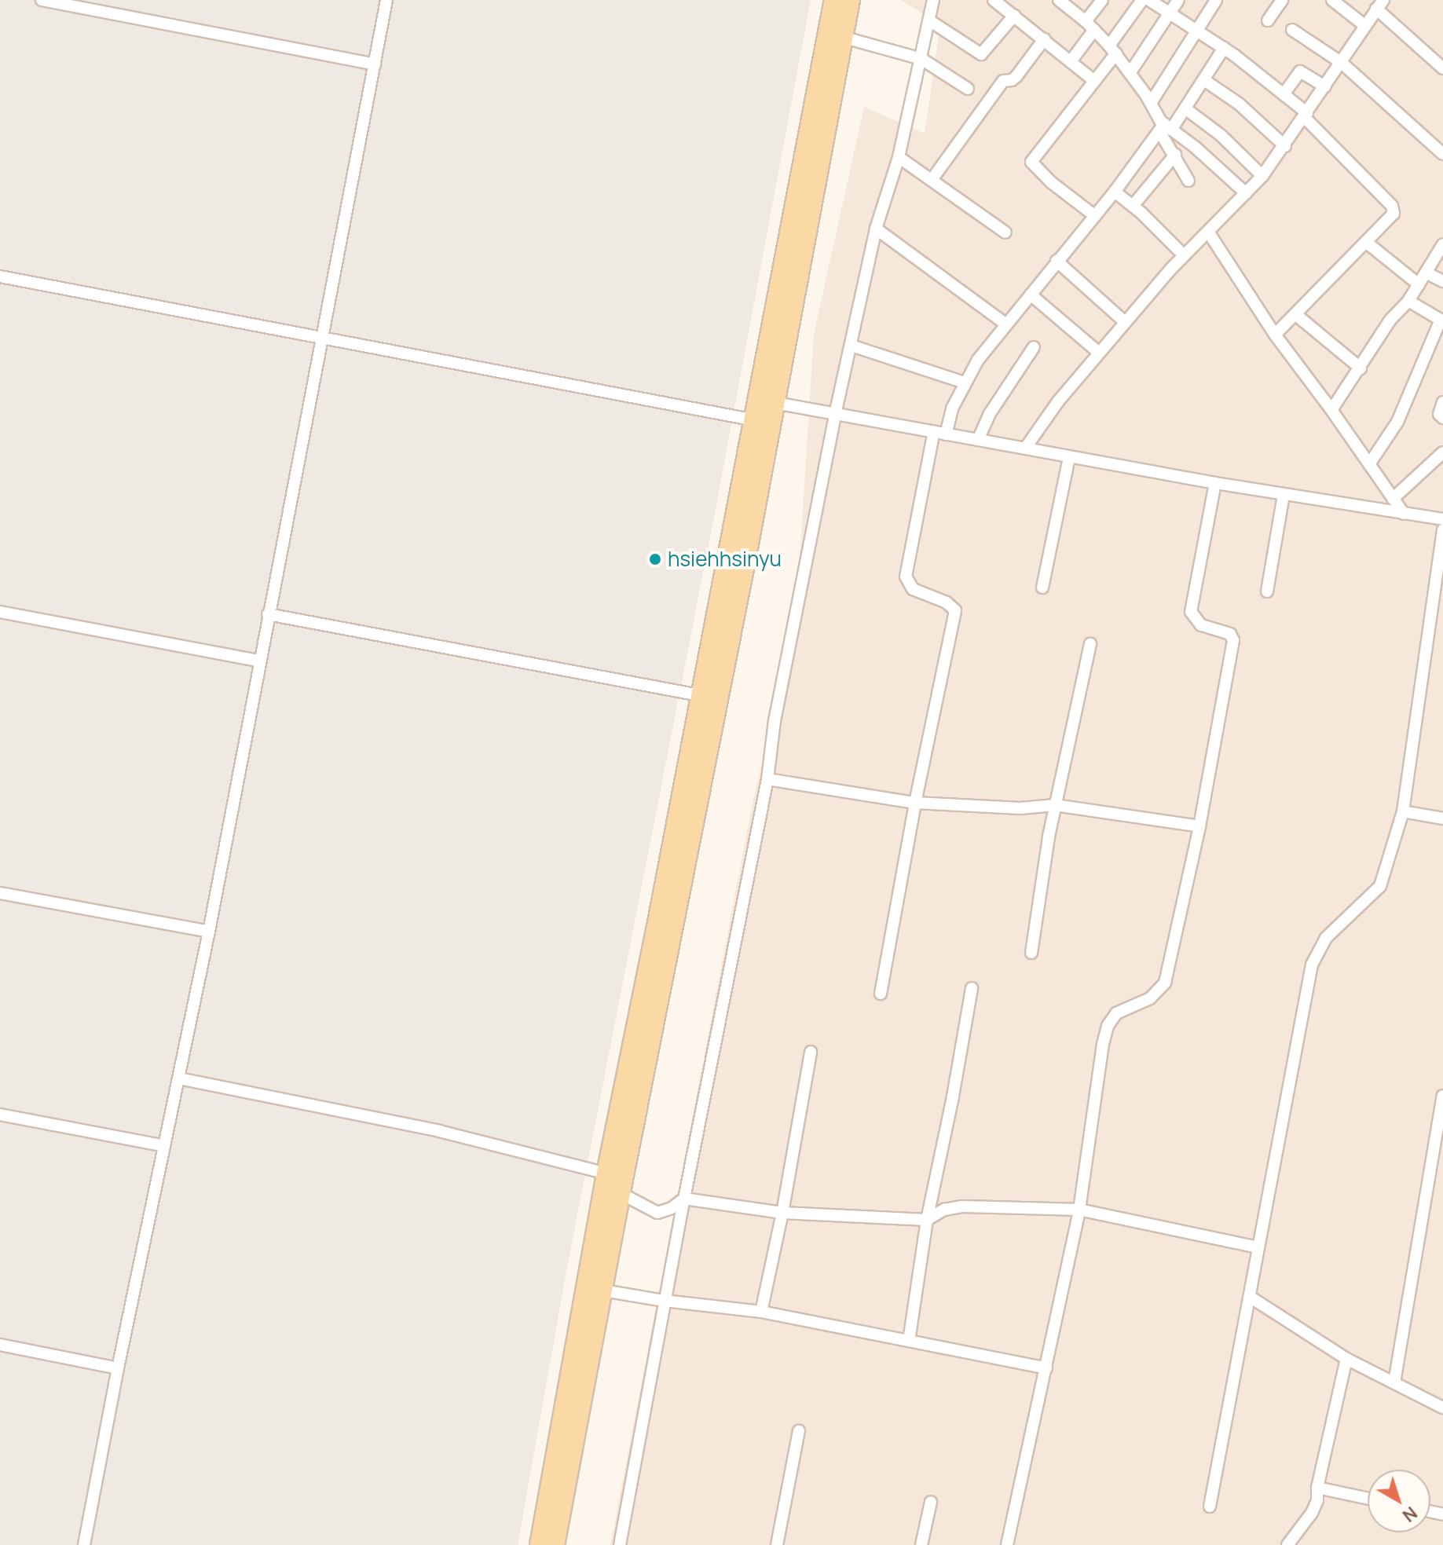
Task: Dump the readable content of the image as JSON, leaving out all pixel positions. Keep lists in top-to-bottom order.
{
  "places": ["hsiehhsinyu"],
  "north": "bottom right"
}
